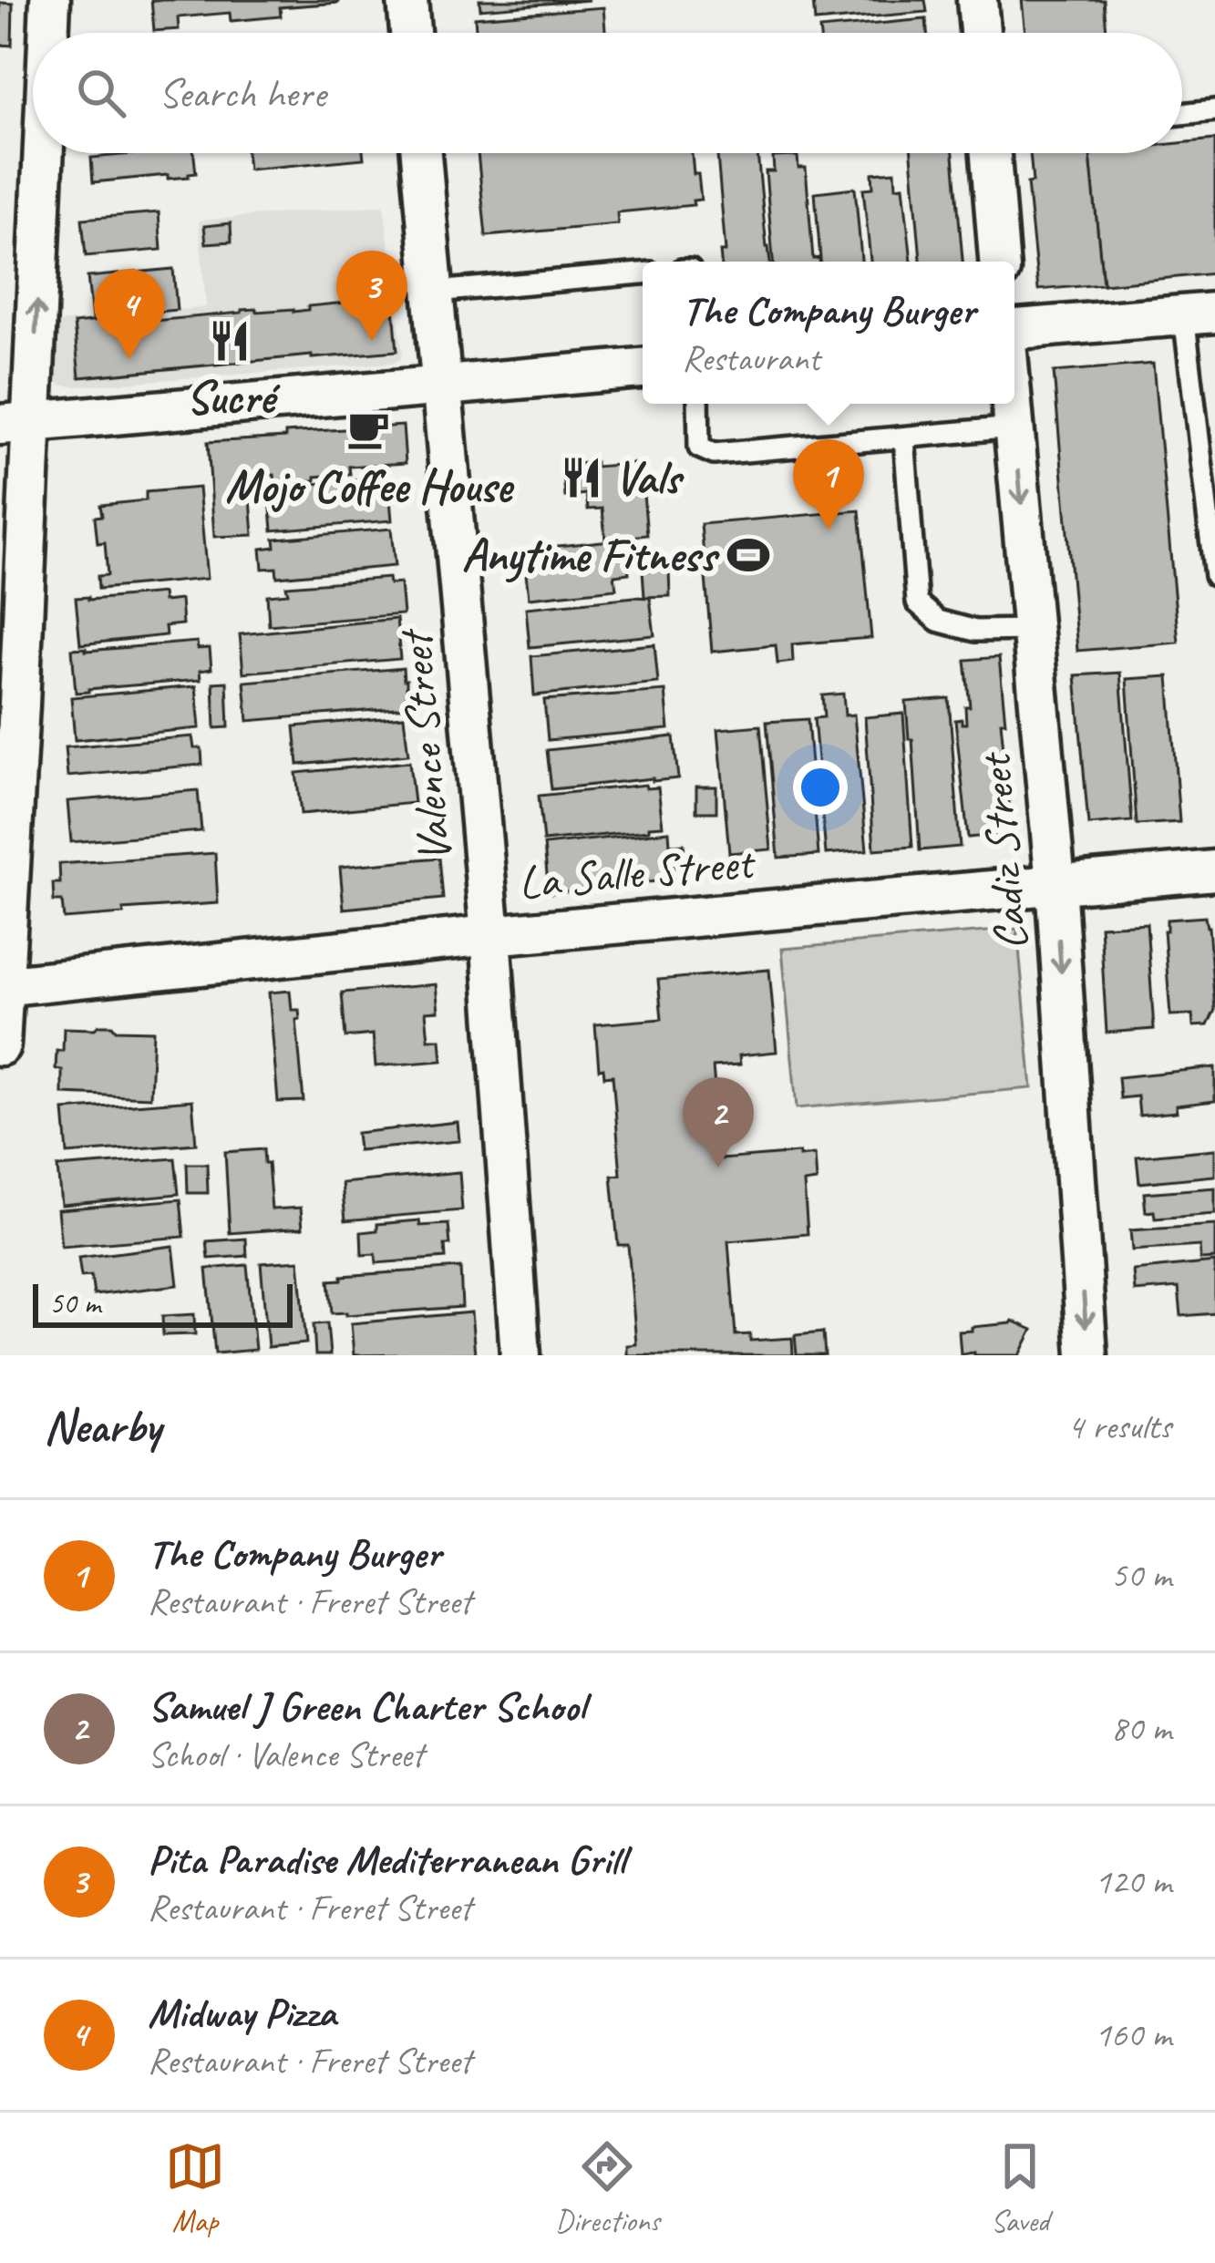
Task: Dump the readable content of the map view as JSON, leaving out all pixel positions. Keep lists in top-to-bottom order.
{
  "streets": {
    "street": ["Valence Street", "Cadiz Street", "La Salle Street"]
  },
  "crossings": [
    ["Valence Street", "La Salle Street"],
    ["Cadiz Street", "La Salle Street"]
  ],
  "one_way": ["Cadiz Street"],
  "places": {
    "restaurant": ["Sucré", "Vals"],
    "cafe": ["Mojo Coffee House"],
    "sports": ["Anytime Fitness"]
  },
  "scale_bar": "50 m",
  "page": {
    "search": "Search here",
    "pins": [
      "3",
      "4",
      "1",
      "2"
    ],
    "popup": ["The Company Burger", "Restaurant"],
    "scale": "50 m",
    "heading": ["Nearby", "4 results"],
    "list": [
      {
        "mark": "1",
        "name": "The Company Burger",
        "note": "Restaurant · Freret Street",
        "value": "50 m"
      },
      {
        "mark": "2",
        "name": "Samuel J Green Charter School",
        "note": "School · Valence Street",
        "value": "80 m"
      },
      {
        "mark": "3",
        "name": "Pita Paradise Mediterranean Grill",
        "note": "Restaurant · Freret Street",
        "value": "120 m"
      },
      {
        "mark": "4",
        "name": "Midway Pizza",
        "note": "Restaurant · Freret Street",
        "value": "160 m"
      }
    ],
    "nav": ["Map", "Directions", "Saved"]
  }
}
